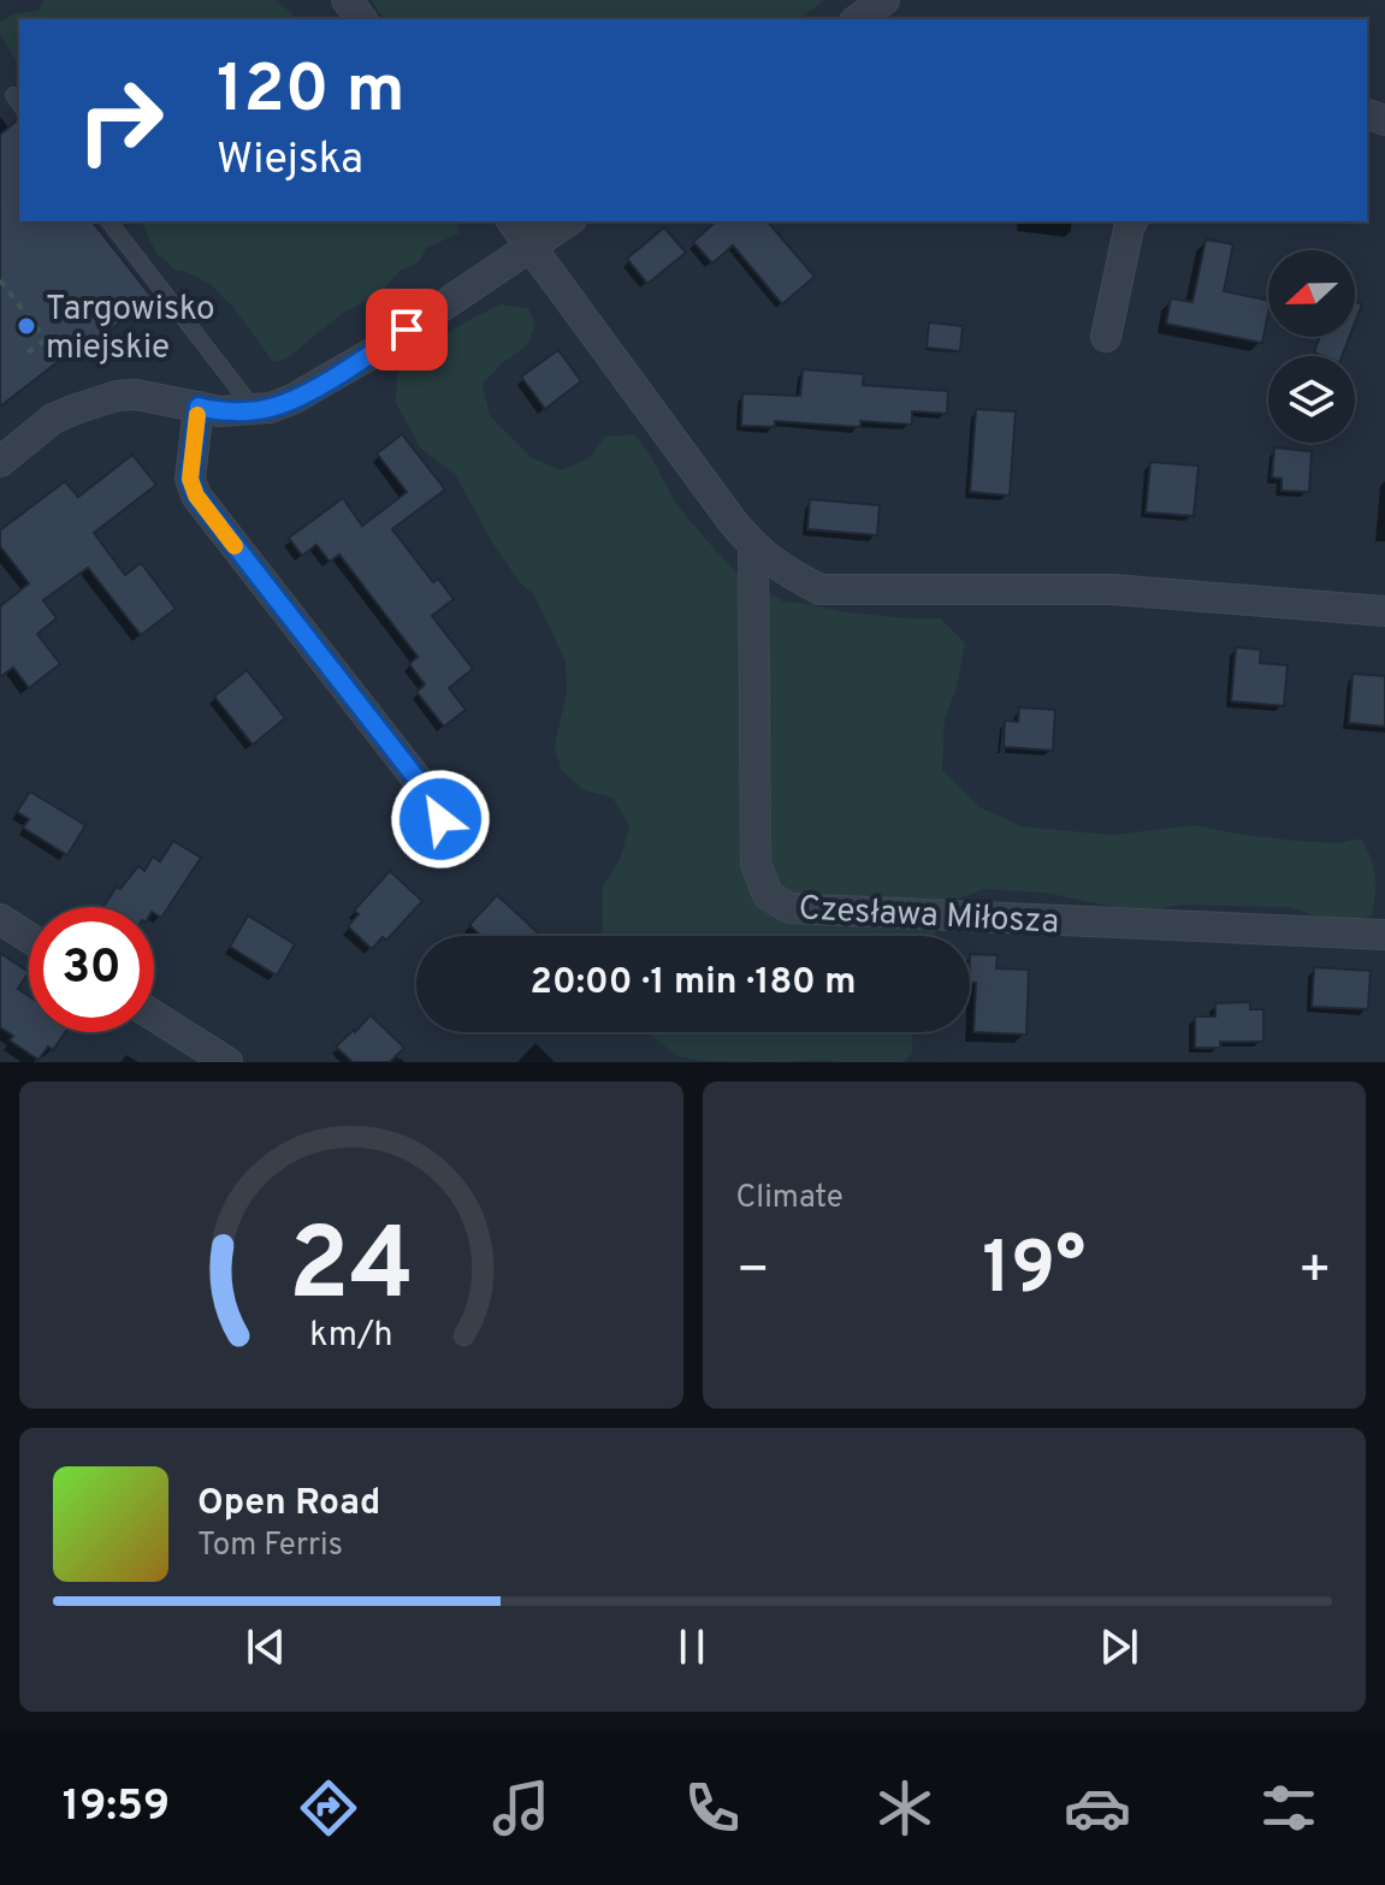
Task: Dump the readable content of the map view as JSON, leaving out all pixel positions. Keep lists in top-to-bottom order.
{
  "streets": {
    "street": ["Czesława Miłosza"]
  },
  "places": ["Targowisko miejskie"],
  "north": "left",
  "page": {
    "turn": ["120 m", "Wiejska"],
    "limit": "30",
    "trip": "20:00 · 1 min · 180 m",
    "tile": "Climate",
    "heat": ["−", "19°", "+"],
    "song": ["Open Road", "Tom Ferris"],
    "tabs": "19:59",
    "gauge": ["24", "km/h"]
  }
}
